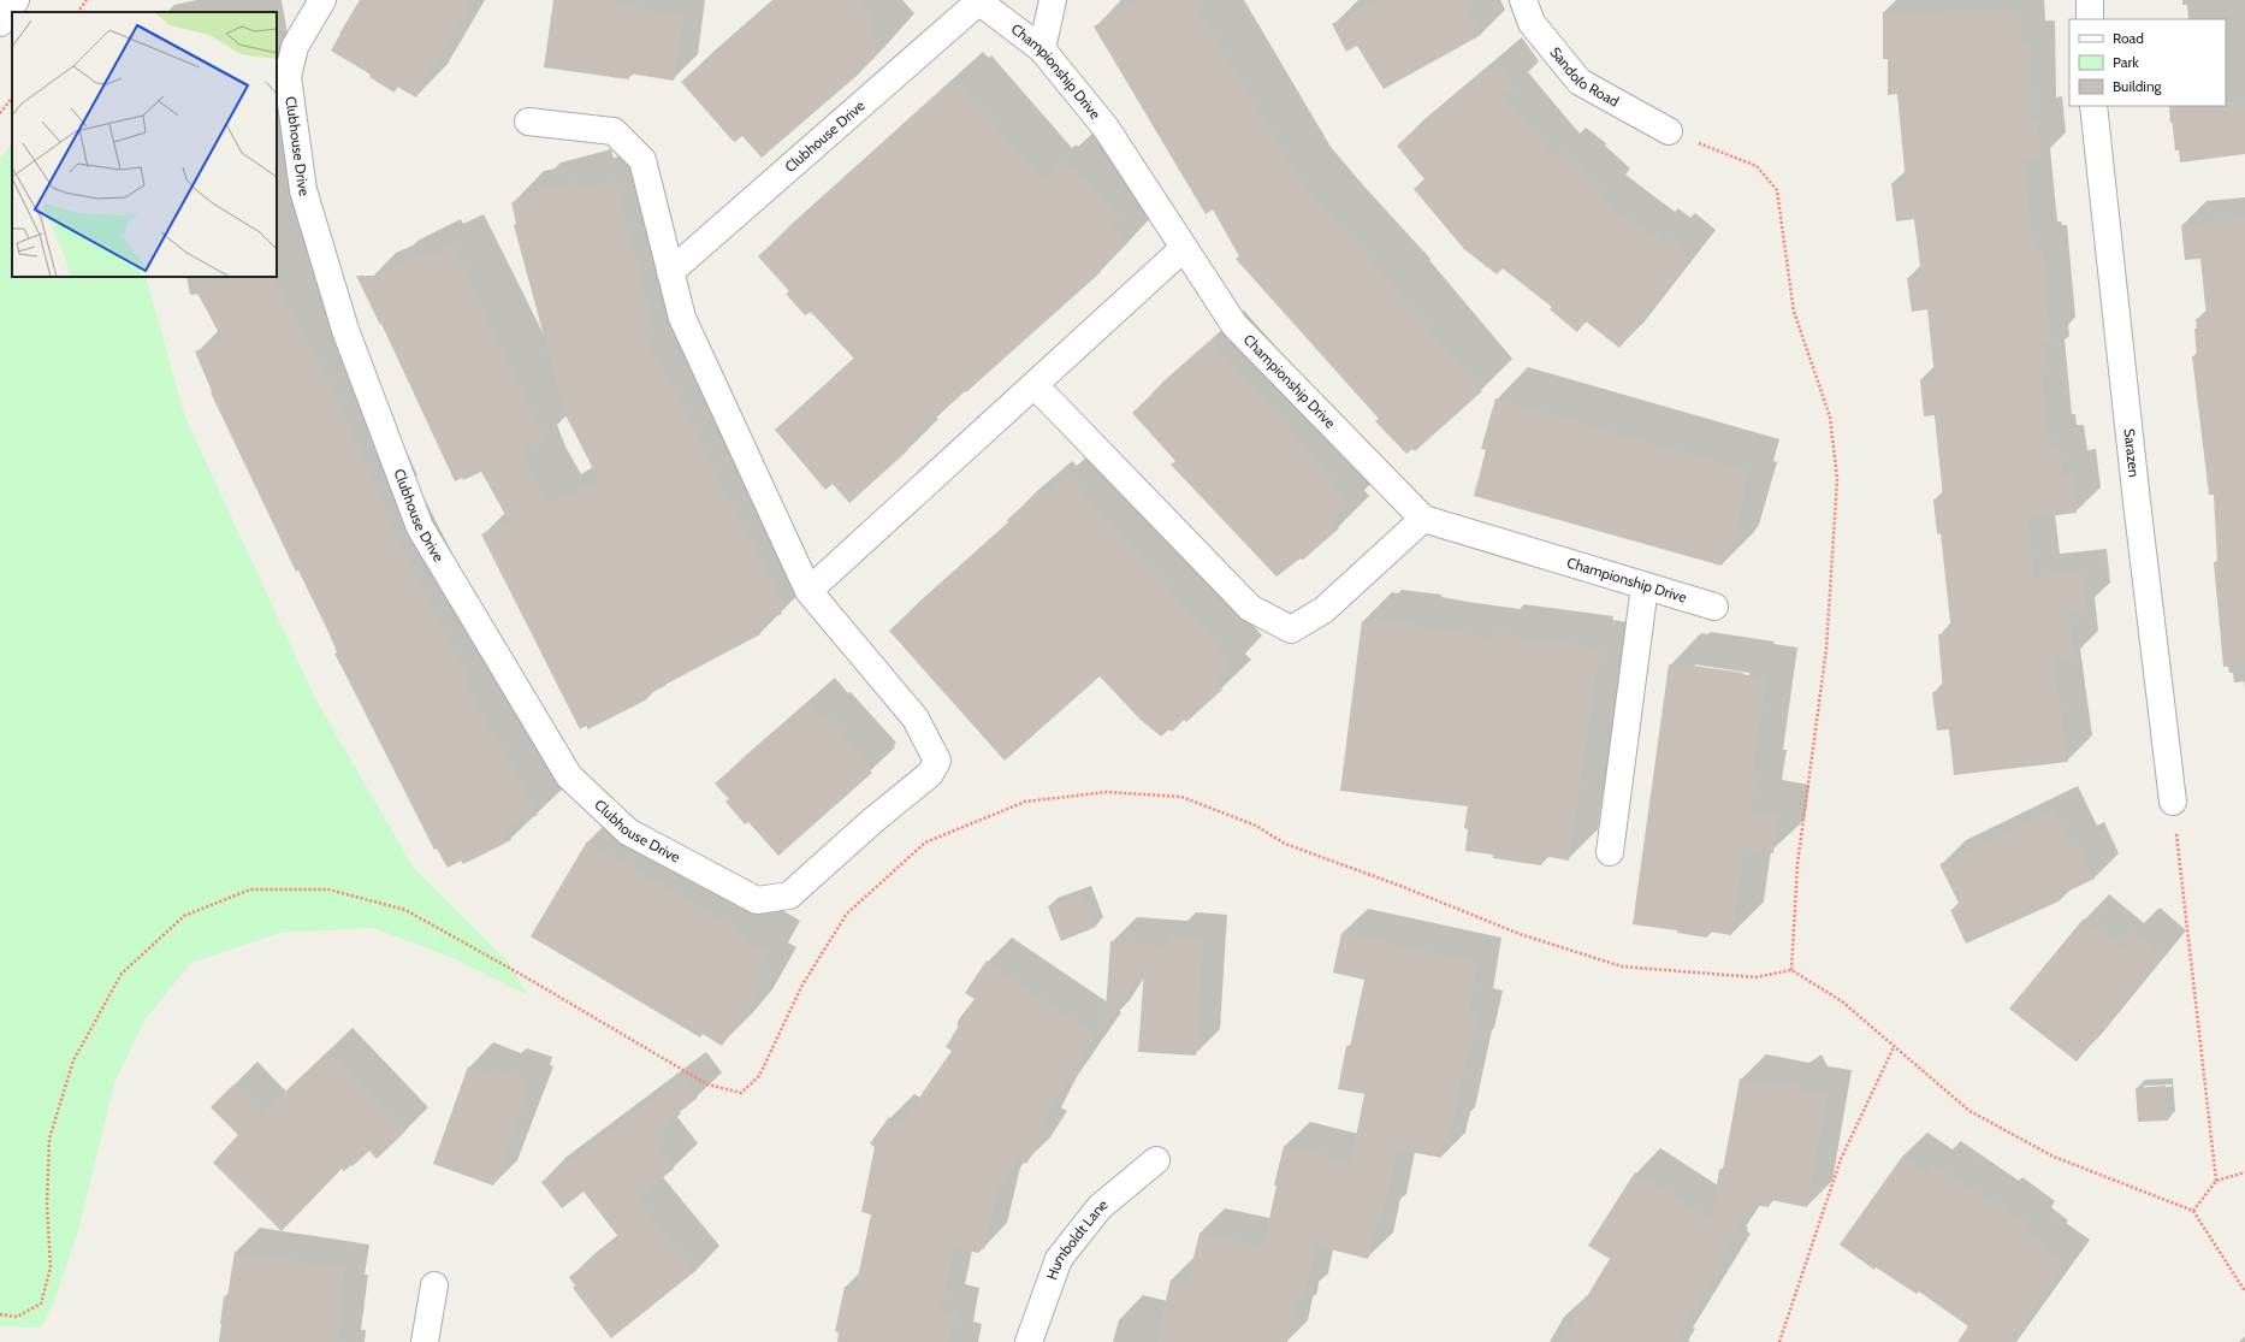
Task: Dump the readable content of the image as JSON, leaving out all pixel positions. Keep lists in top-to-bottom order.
{
  "streets": {
    "street": [
      "Championship Drive",
      "Sandolo Road",
      "Clubhouse Drive",
      "Sarazen",
      "Humboldt Lane"
    ]
  },
  "crossings": [
    ["Championship Drive", "Clubhouse Drive"]
  ],
  "legend": ["Road", "Park", "Building"]
}
